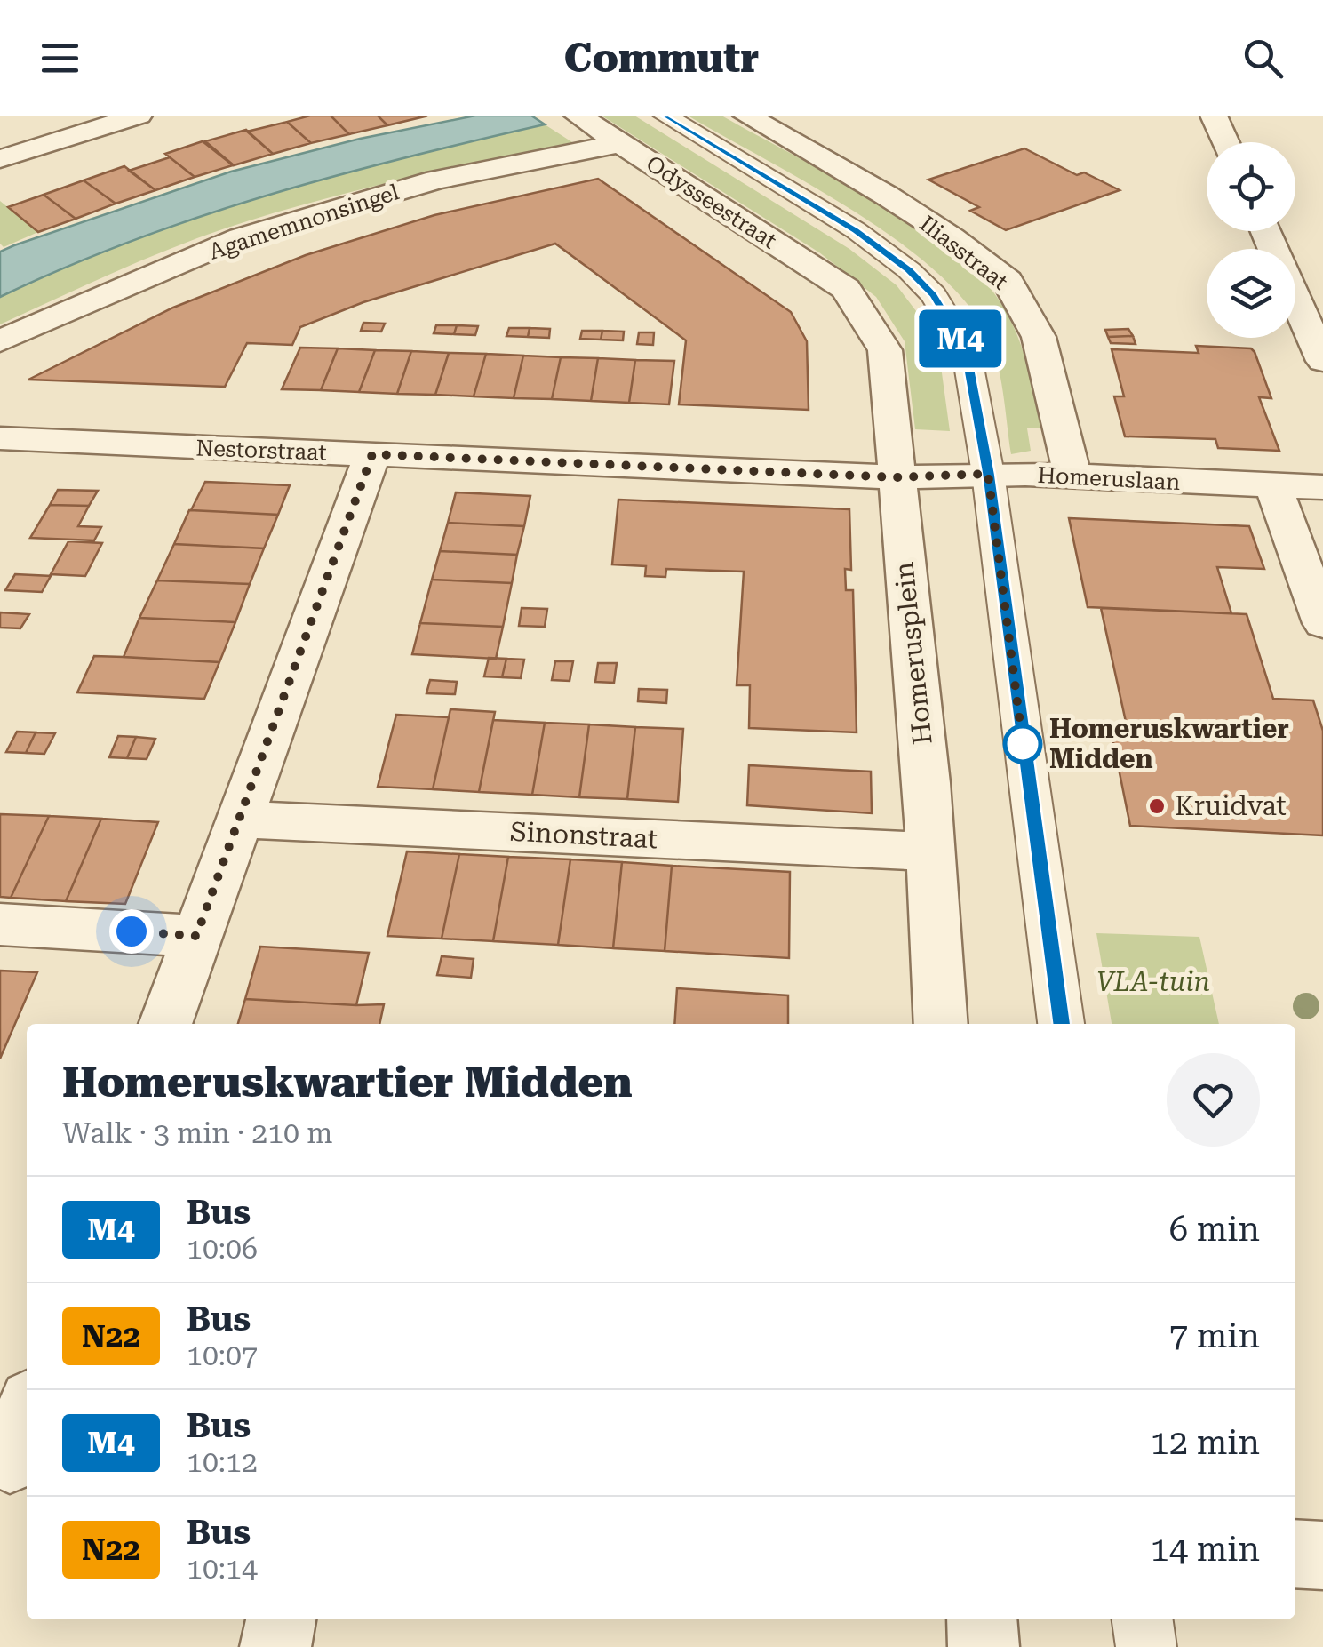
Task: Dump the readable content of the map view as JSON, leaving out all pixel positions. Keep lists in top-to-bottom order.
{
  "streets": {
    "street": [
      "Odysseestraat",
      "Agamemnonsingel",
      "Iliasstraat",
      "Nestorstraat",
      "Homeruslaan",
      "Homerusplein",
      "Sinonstraat"
    ]
  },
  "crossings": [
    ["Odysseestraat", "Agamemnonsingel"],
    ["Odysseestraat", "Homeruslaan"],
    ["Odysseestraat", "Homerusplein"],
    ["Iliasstraat", "Homeruslaan"],
    ["Nestorstraat", "Homeruslaan"],
    ["Nestorstraat", "Homerusplein"],
    ["Homeruslaan", "Homerusplein"],
    ["Homerusplein", "Sinonstraat"]
  ],
  "parks": ["VLA-tuin"],
  "places": ["Homeruskwartier Midden", "Kruidvat"],
  "lines": ["bus line M4"],
  "page": {
    "header": "Commutr",
    "on_map": "M4",
    "heading": ["Homeruskwartier Midden", "Walk · 3 min · 210 m"],
    "list": [
      {
        "mark": "M4",
        "name": "Bus",
        "note": "10:06",
        "value": "6 min"
      },
      {
        "mark": "N22",
        "name": "Bus",
        "note": "10:07",
        "value": "7 min"
      },
      {
        "mark": "M4",
        "name": "Bus",
        "note": "10:12",
        "value": "12 min"
      },
      {
        "mark": "N22",
        "name": "Bus",
        "note": "10:14",
        "value": "14 min"
      }
    ]
  }
}
